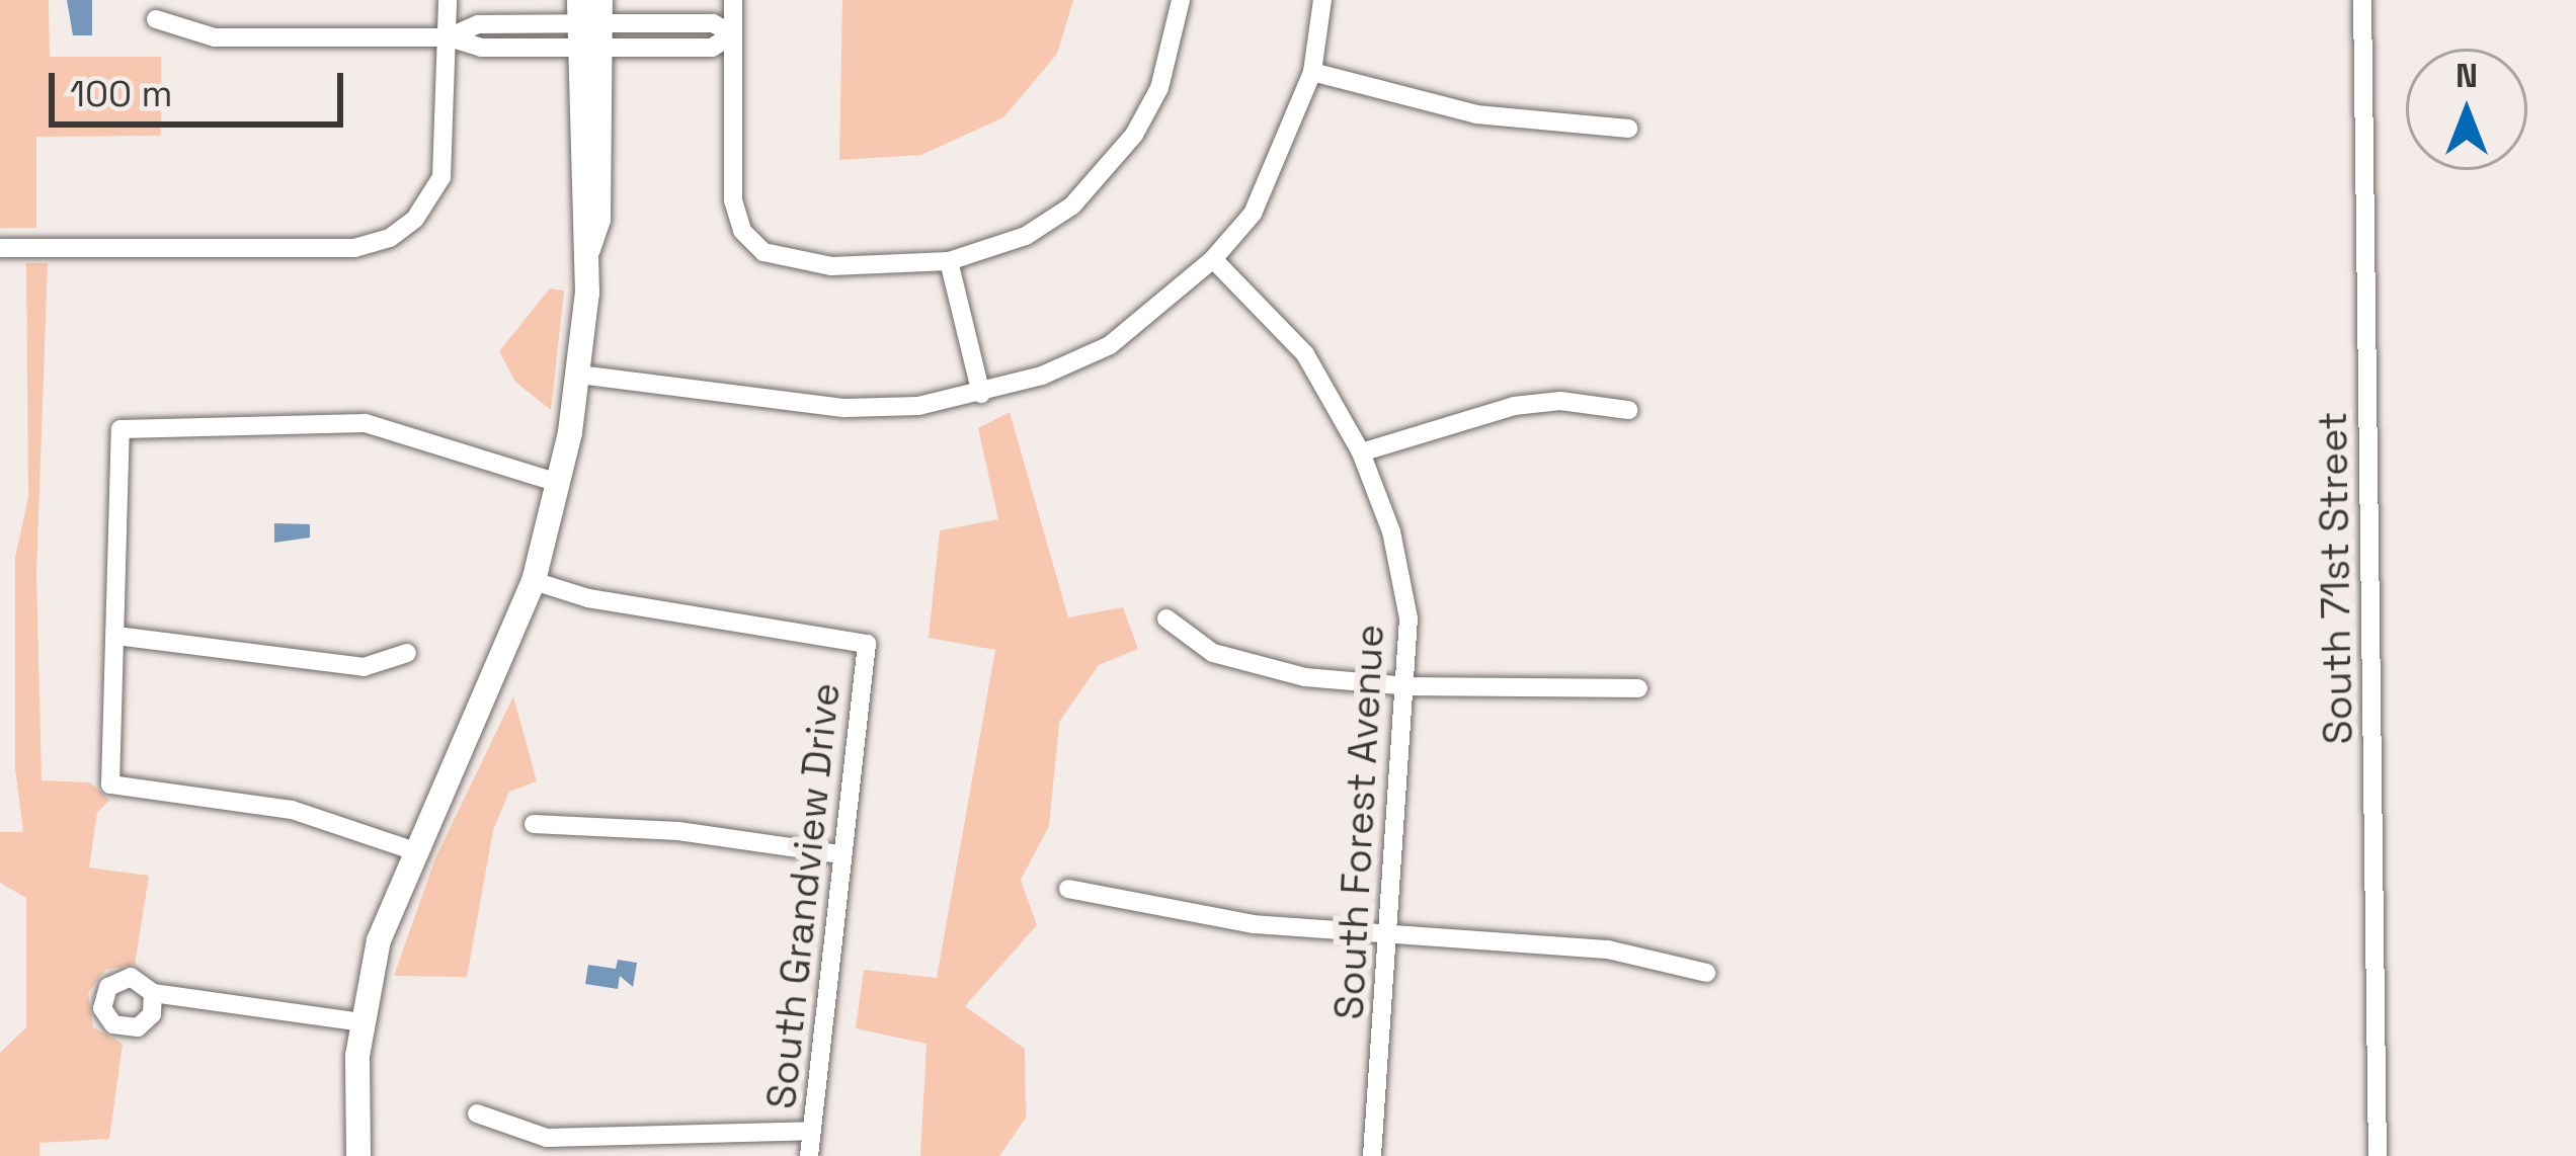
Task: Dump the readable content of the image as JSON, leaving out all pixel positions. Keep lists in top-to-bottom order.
{
  "streets": {
    "street": ["South 71st Street", "South Forest Avenue", "South Grandview Drive"]
  },
  "scale_bar": "100 m",
  "north": "top"
}
